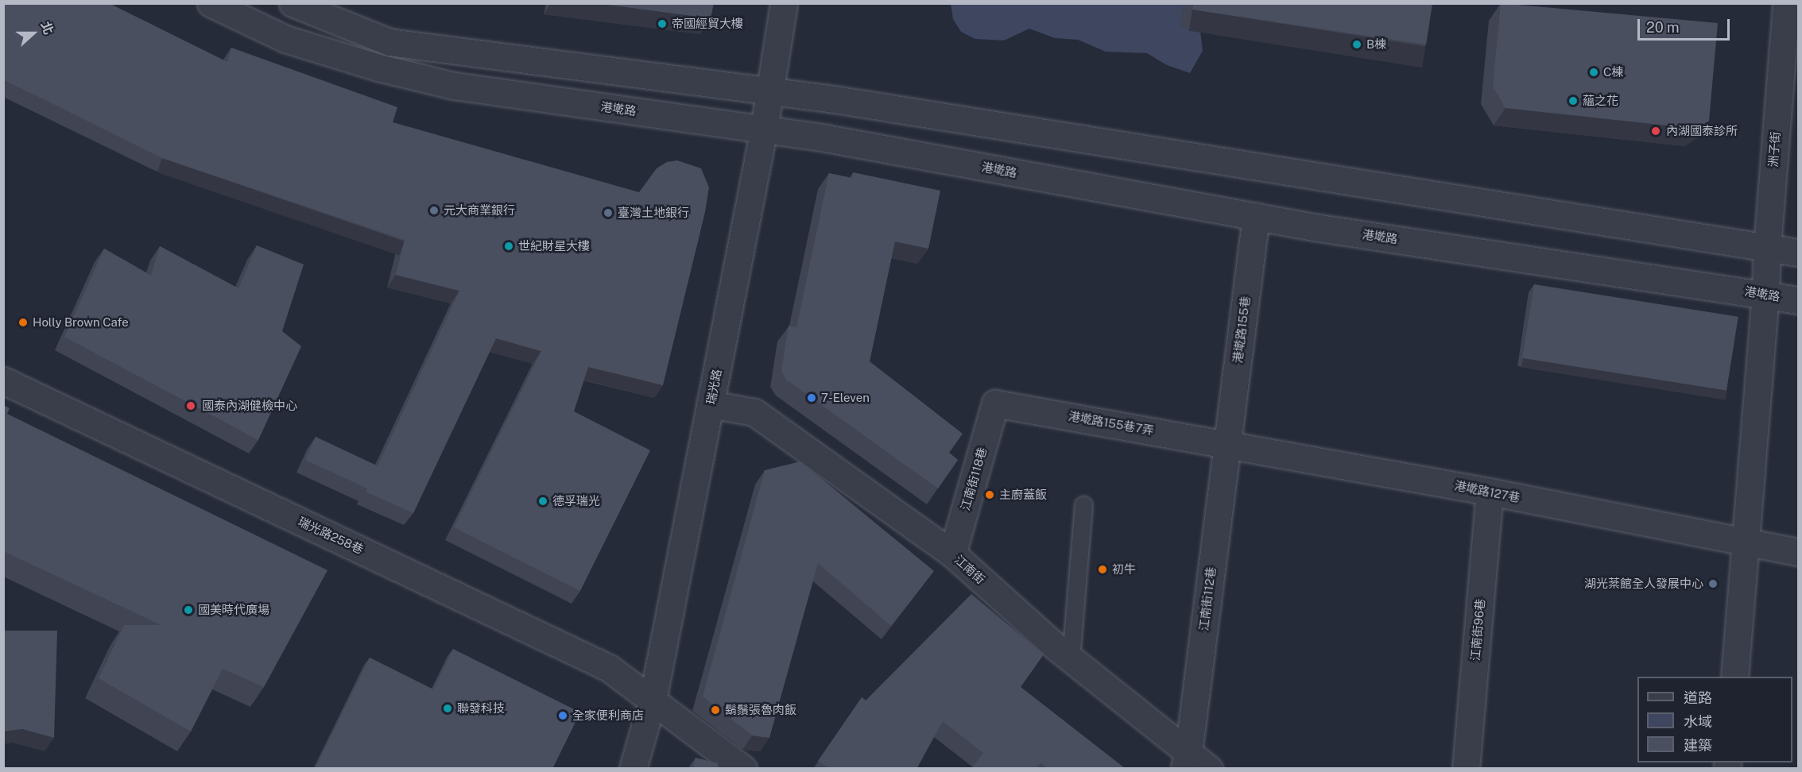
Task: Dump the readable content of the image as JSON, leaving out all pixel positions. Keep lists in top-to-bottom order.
{
  "streets": {
    "street": [
      "港墘路",
      "洲子街",
      "港墘路155巷",
      "瑞光路",
      "港墘路155巷7弄",
      "江南街118巷",
      "港墘路127巷",
      "瑞光路258巷",
      "江南街",
      "江南街112巷",
      "江南街96巷"
    ]
  },
  "crossings": [
    ["港墘路", "洲子街"],
    ["港墘路", "港墘路155巷"],
    ["港墘路", "瑞光路"],
    ["港墘路155巷", "港墘路155巷7弄"],
    ["港墘路155巷", "港墘路127巷"],
    ["港墘路155巷", "江南街112巷"],
    ["瑞光路", "瑞光路258巷"],
    ["瑞光路", "江南街"],
    ["港墘路155巷7弄", "江南街118巷"],
    ["港墘路155巷7弄", "港墘路127巷"],
    ["港墘路155巷7弄", "江南街112巷"],
    ["江南街118巷", "江南街"],
    ["港墘路127巷", "江南街112巷"],
    ["港墘路127巷", "江南街96巷"],
    ["江南街", "江南街112巷"]
  ],
  "places": [
    "帝國經貿大樓",
    "B棟",
    "C棟",
    "蘊之花",
    "內湖國泰診所",
    "元大商業銀行",
    "臺灣土地銀行",
    "世紀財星大樓",
    "Holly Brown Cafe",
    "7-Eleven",
    "國泰內湖健檢中心",
    "主廚蓋飯",
    "德孚瑞光",
    "初牛",
    "湖光棻館全人發展中心",
    "國美時代廣場",
    "聯發科技",
    "鬍鬚張魯肉飯",
    "全家便利商店"
  ],
  "legend": ["道路", "水域", "建築"],
  "scale_bar": "20 m",
  "north": "right"
}
